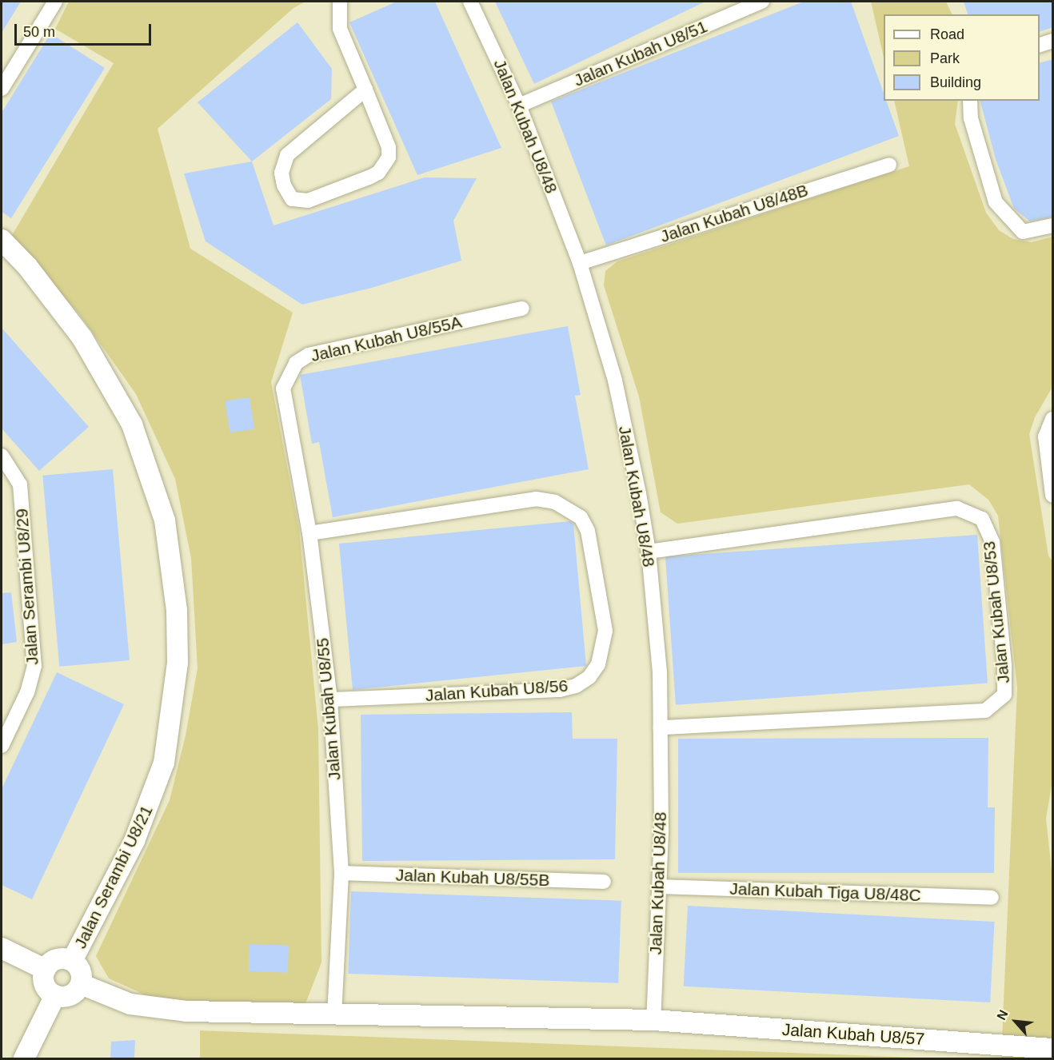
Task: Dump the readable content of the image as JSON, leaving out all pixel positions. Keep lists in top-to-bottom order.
{
  "streets": {
    "street": [
      "Jalan Kubah U8/51",
      "Jalan Kubah U8/48",
      "Jalan Kubah U8/48B",
      "Jalan Kubah U8/55A",
      "Jalan Serambi U8/29",
      "Jalan Kubah U8/53",
      "Jalan Kubah U8/56",
      "Jalan Kubah U8/55",
      "Jalan Serambi U8/21",
      "Jalan Kubah U8/55B",
      "Jalan Kubah Tiga U8/48C",
      "Jalan Kubah U8/57"
    ]
  },
  "crossings": [
    ["Jalan Kubah U8/51", "Jalan Kubah U8/48"],
    ["Jalan Kubah U8/48", "Jalan Kubah U8/48B"],
    ["Jalan Kubah U8/48", "Jalan Kubah U8/53"],
    ["Jalan Kubah U8/48", "Jalan Kubah Tiga U8/48C"],
    ["Jalan Kubah U8/48", "Jalan Kubah U8/57"],
    ["Jalan Kubah U8/55A", "Jalan Kubah U8/55"],
    ["Jalan Kubah U8/56", "Jalan Kubah U8/55"],
    ["Jalan Kubah U8/55", "Jalan Kubah U8/55B"],
    ["Jalan Kubah U8/55", "Jalan Kubah U8/57"],
    ["Jalan Serambi U8/21", "Jalan Kubah U8/57"]
  ],
  "legend": ["Road", "Park", "Building"],
  "scale_bar": "50 m",
  "north": "top left"
}
